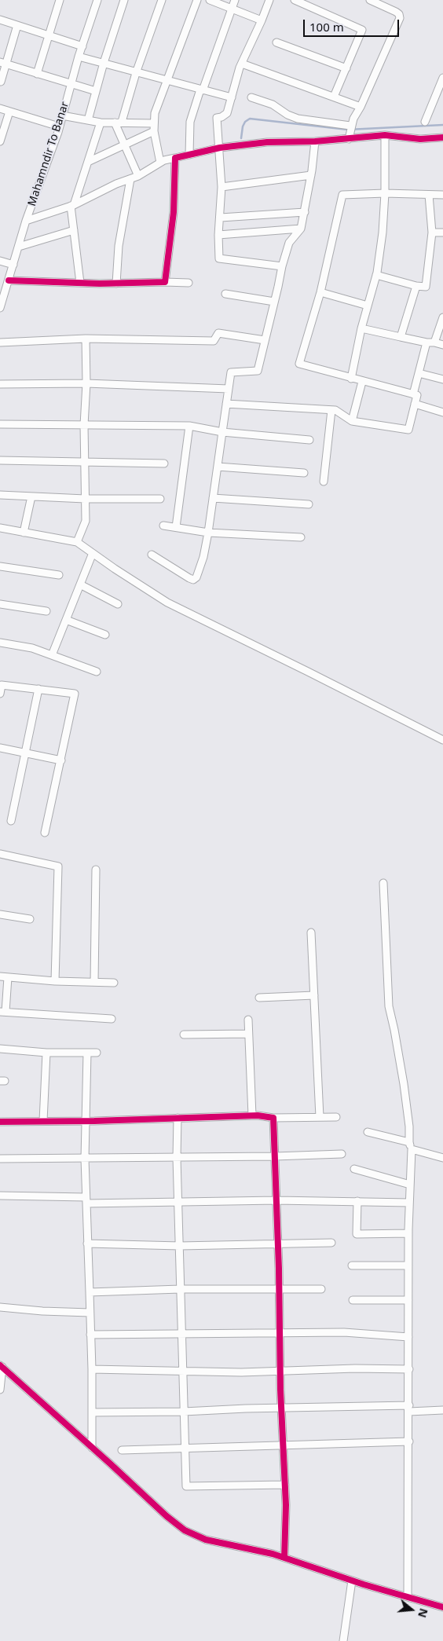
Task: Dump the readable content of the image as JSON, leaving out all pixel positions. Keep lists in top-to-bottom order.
{
  "streets": {
    "street": ["Mahamndir To Banar"]
  },
  "scale_bar": "100 m",
  "north": "right"
}
